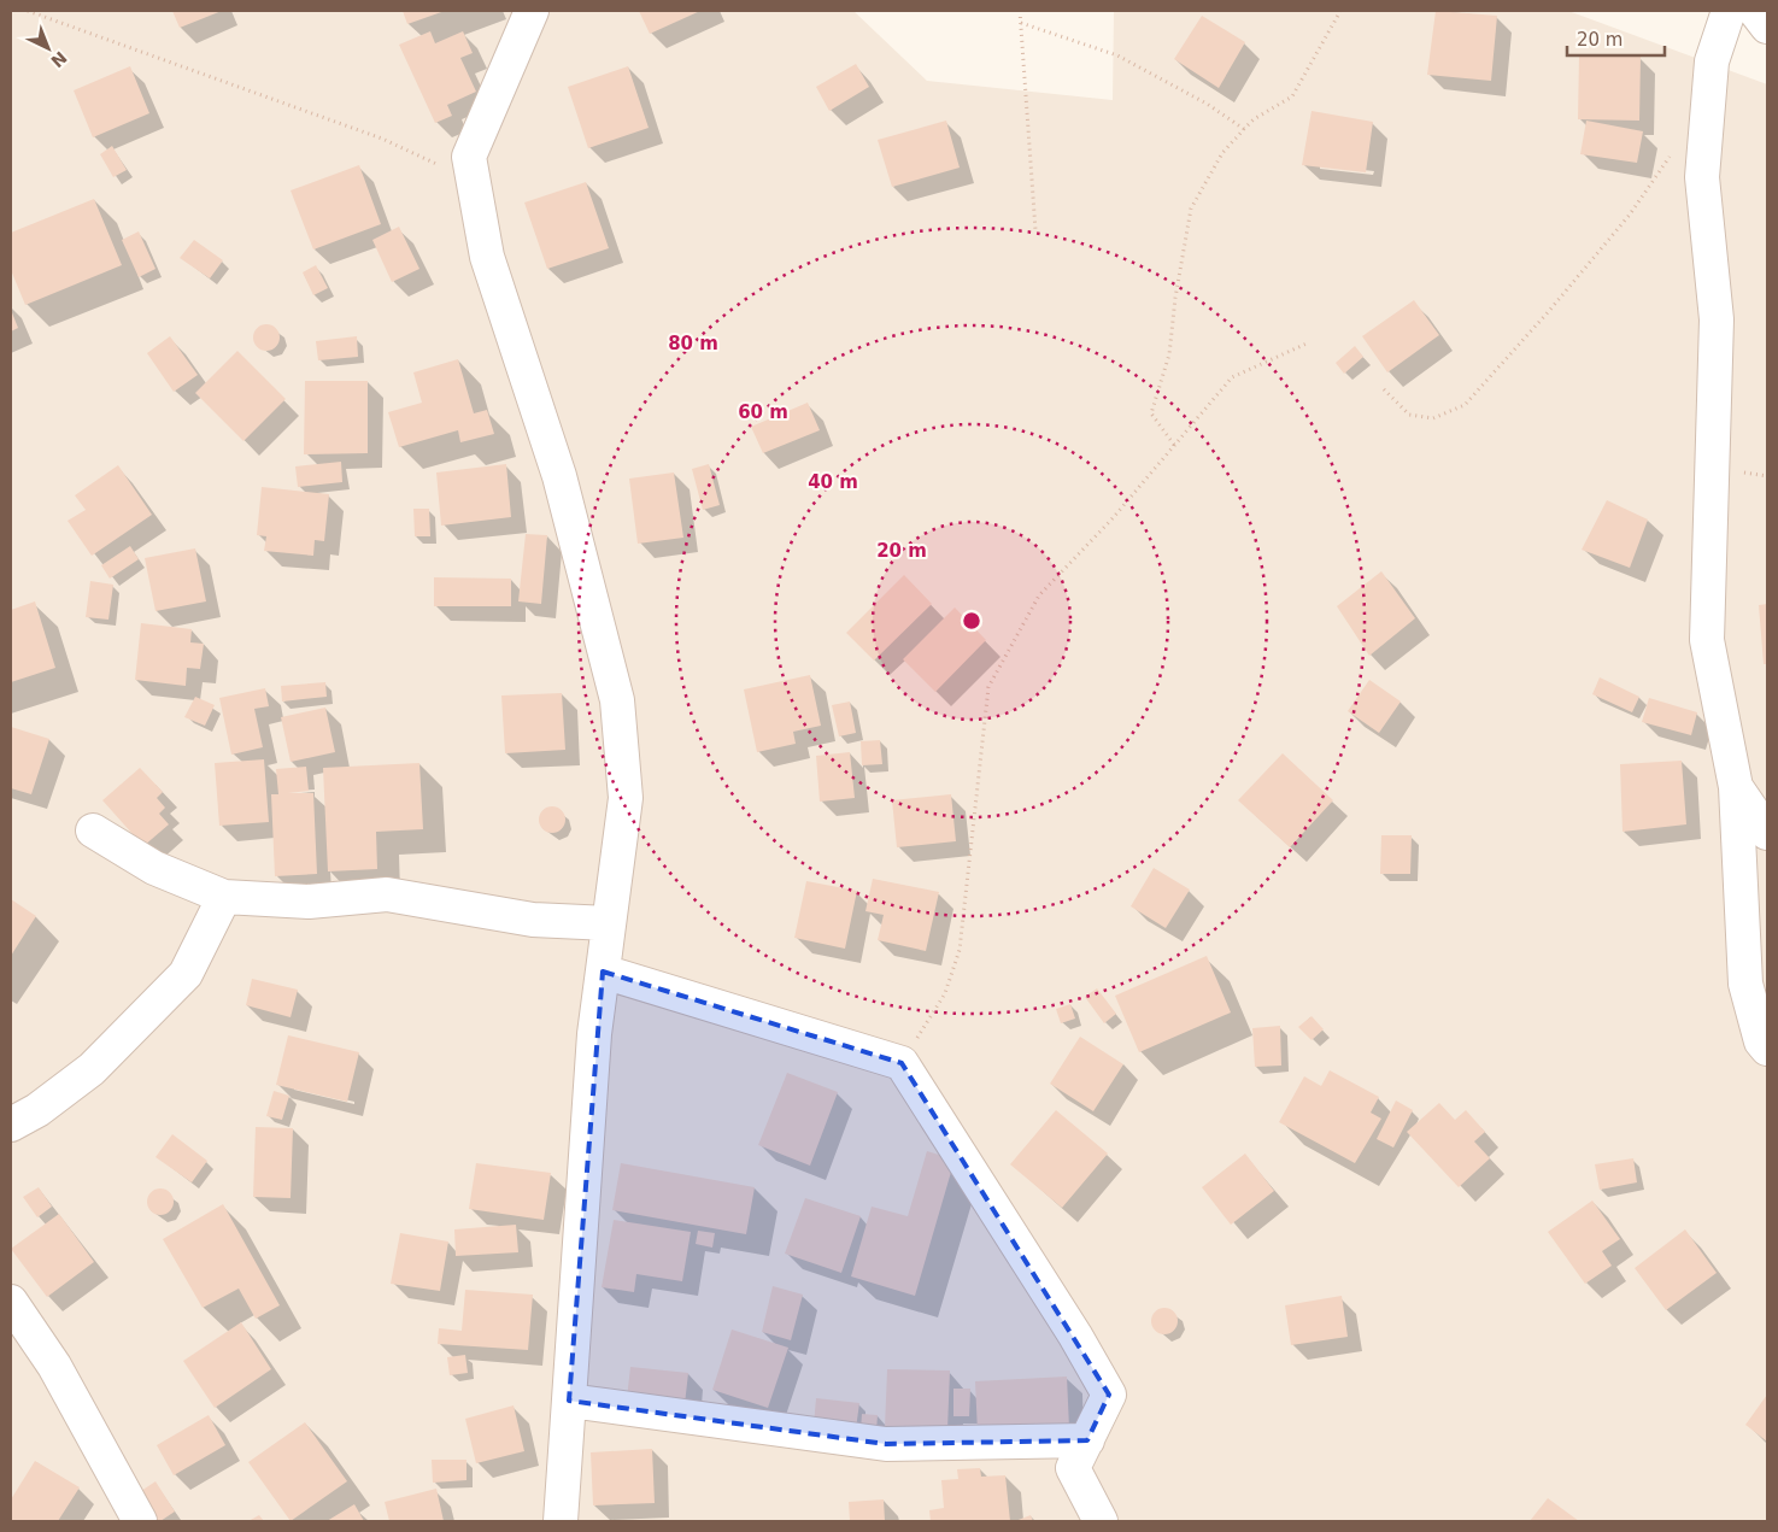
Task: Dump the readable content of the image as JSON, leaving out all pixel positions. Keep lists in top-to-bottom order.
{
  "scale_bar": "20 m",
  "north": "bottom right",
  "rings": [
    "80 m",
    "60 m",
    "40 m",
    "20 m"
  ]
}
